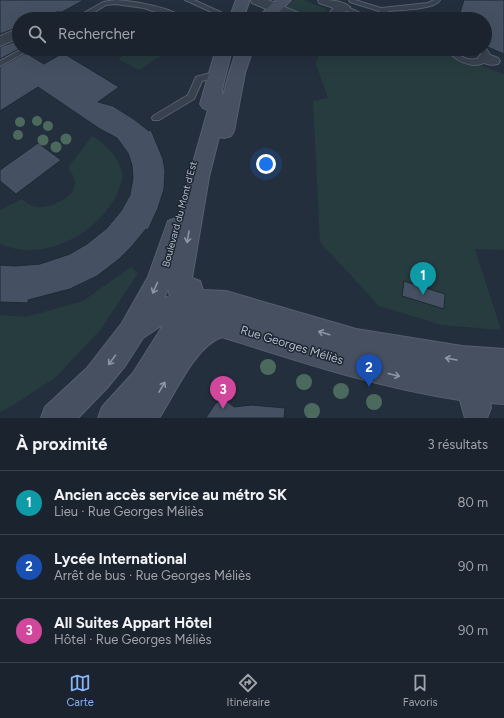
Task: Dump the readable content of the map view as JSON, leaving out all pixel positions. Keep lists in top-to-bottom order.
{
  "streets": {
    "main road": ["Boulevard du Mont d'Est", "Rue Georges Méliès"]
  },
  "page": {
    "search": "Rechercher",
    "pins": ["1", "2", "3"],
    "heading": ["À proximité", "3 résultats"],
    "list": [
      {
        "mark": "1",
        "name": "Ancien accès service au métro SK",
        "note": "Lieu · Rue Georges Méliès",
        "value": "80 m"
      },
      {
        "mark": "2",
        "name": "Lycée International",
        "note": "Arrêt de bus · Rue Georges Méliès",
        "value": "90 m"
      },
      {
        "mark": "3",
        "name": "All Suites Appart Hôtel",
        "note": "Hôtel · Rue Georges Méliès",
        "value": "90 m"
      }
    ],
    "nav": ["Carte", "Itinéraire", "Favoris"]
  }
}
